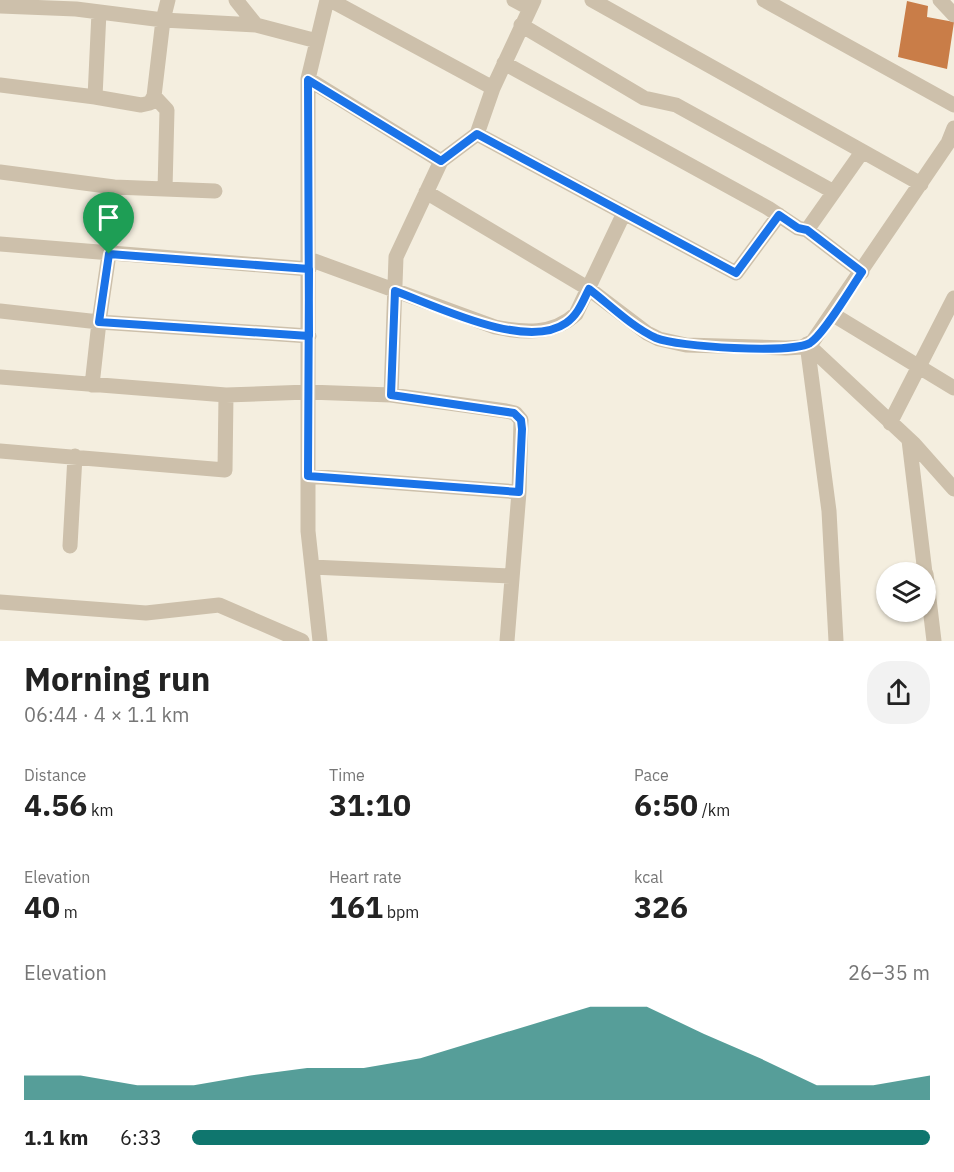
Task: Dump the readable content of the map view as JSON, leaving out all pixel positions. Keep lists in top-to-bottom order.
{
  "page": {
    "heading": ["Morning run", "06:44 · 4 × 1.1 km"],
    "stats": [
      ["Distance", "4.56 km"],
      ["Time", "31:10"],
      ["Pace", "6:50 /km"],
      ["Elevation", "40 m"],
      ["Heart rate", "161 bpm"],
      ["kcal", "326"]
    ],
    "chart": ["Elevation", "26–35 m"],
    "list": [
      {
        "name": "1.1 km",
        "note": "6:33"
      }
    ]
  }
}
